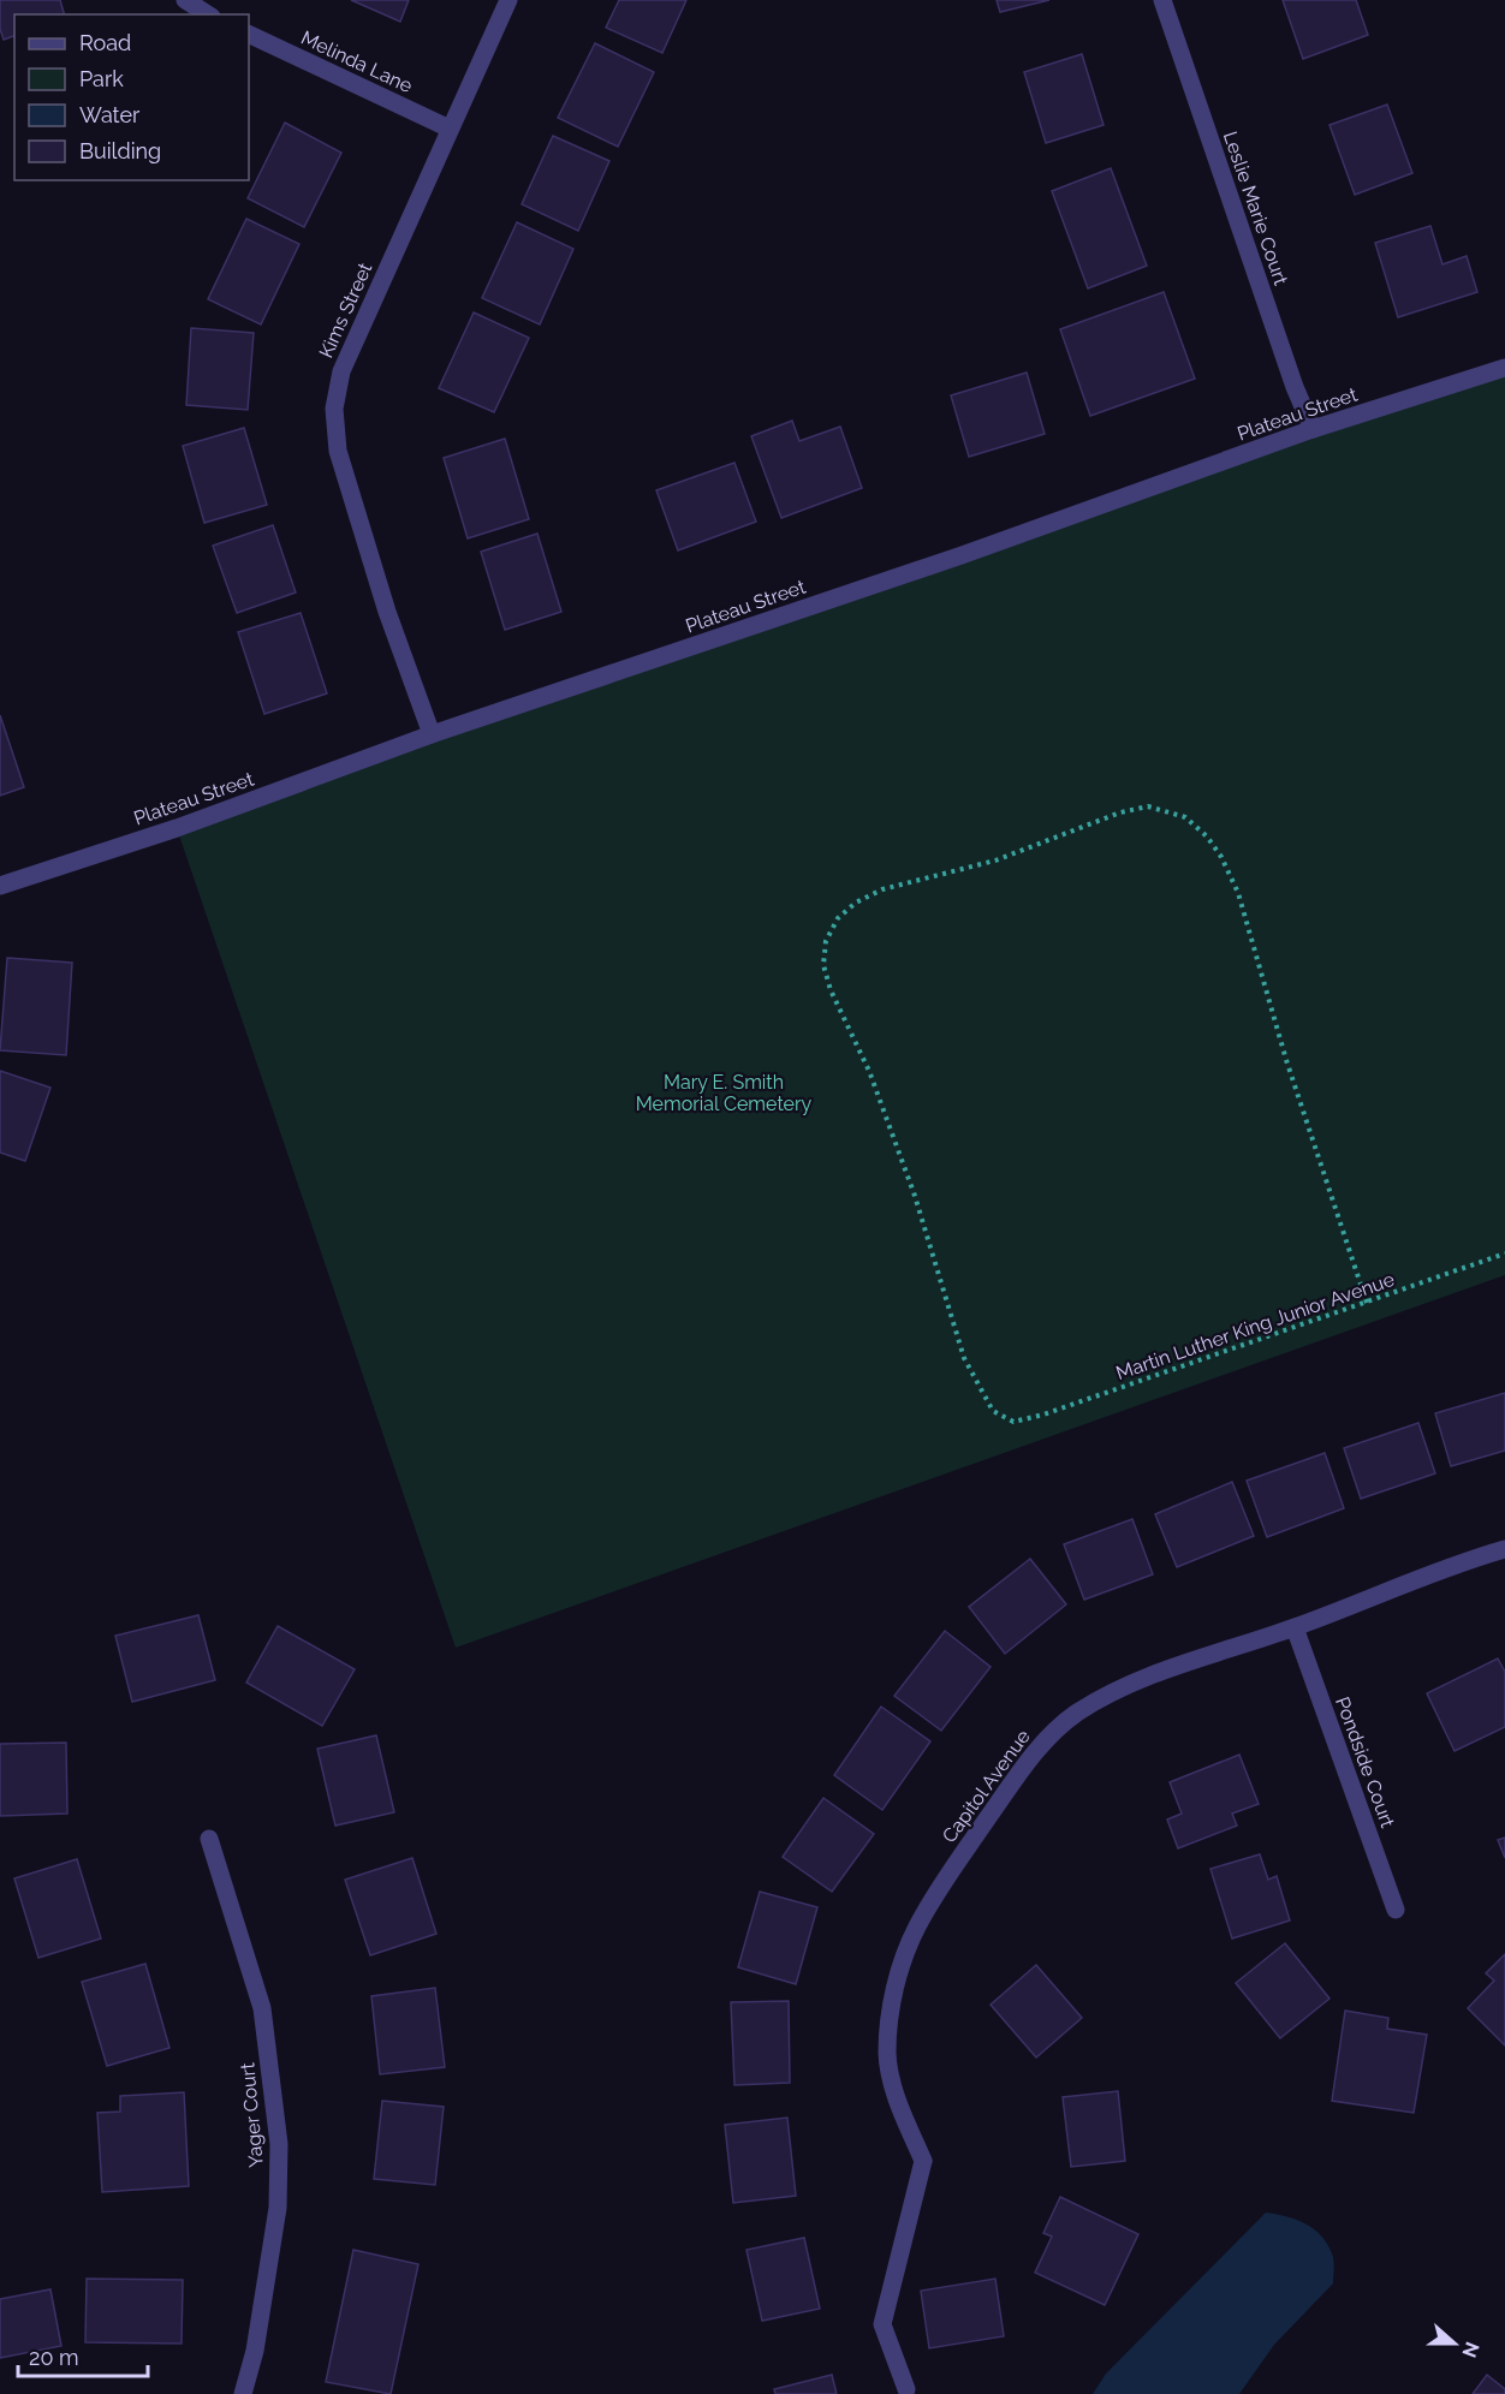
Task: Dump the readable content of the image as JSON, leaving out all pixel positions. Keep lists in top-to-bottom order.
{
  "streets": {
    "street": [
      "Melinda Lane",
      "Leslie Marie Court",
      "Kims Street",
      "Plateau Street",
      "Pondside Court",
      "Capitol Avenue",
      "Yager Court"
    ],
    "path": ["Martin Luther King Junior Avenue"]
  },
  "crossings": [
    ["Melinda Lane", "Kims Street"],
    ["Leslie Marie Court", "Plateau Street"],
    ["Kims Street", "Plateau Street"],
    ["Pondside Court", "Capitol Avenue"]
  ],
  "parks": ["Mary E. Smith Memorial Cemetery"],
  "legend": [
    "Road",
    "Park",
    "Water",
    "Building"
  ],
  "scale_bar": "20 m",
  "north": "right"
}
